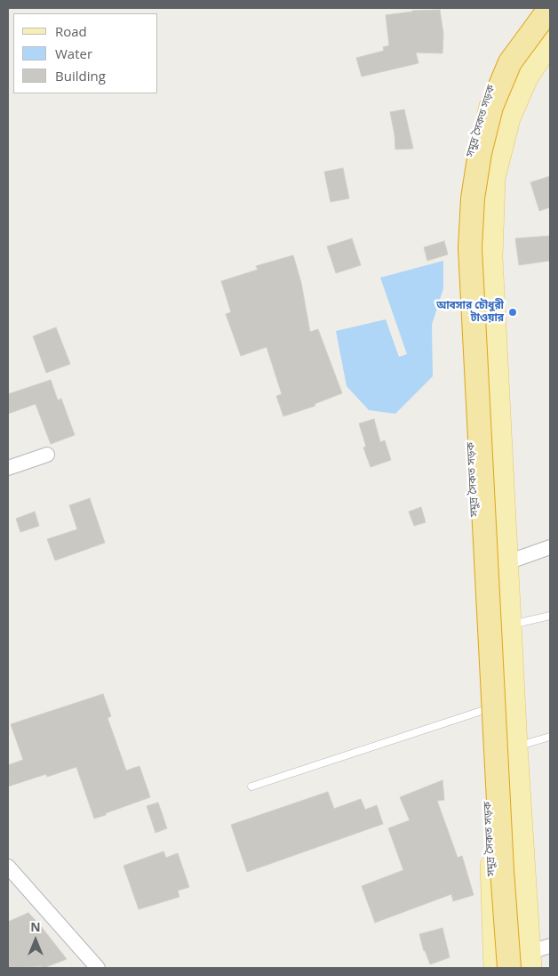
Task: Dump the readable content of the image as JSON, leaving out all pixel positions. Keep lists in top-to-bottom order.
{
  "streets": {
    "main road": ["সমুদ্র সৈকত সড়ক"]
  },
  "places": ["আবসার চৌধুরী টাওয়ার"],
  "legend": ["Road", "Water", "Building"],
  "north": "top"
}
